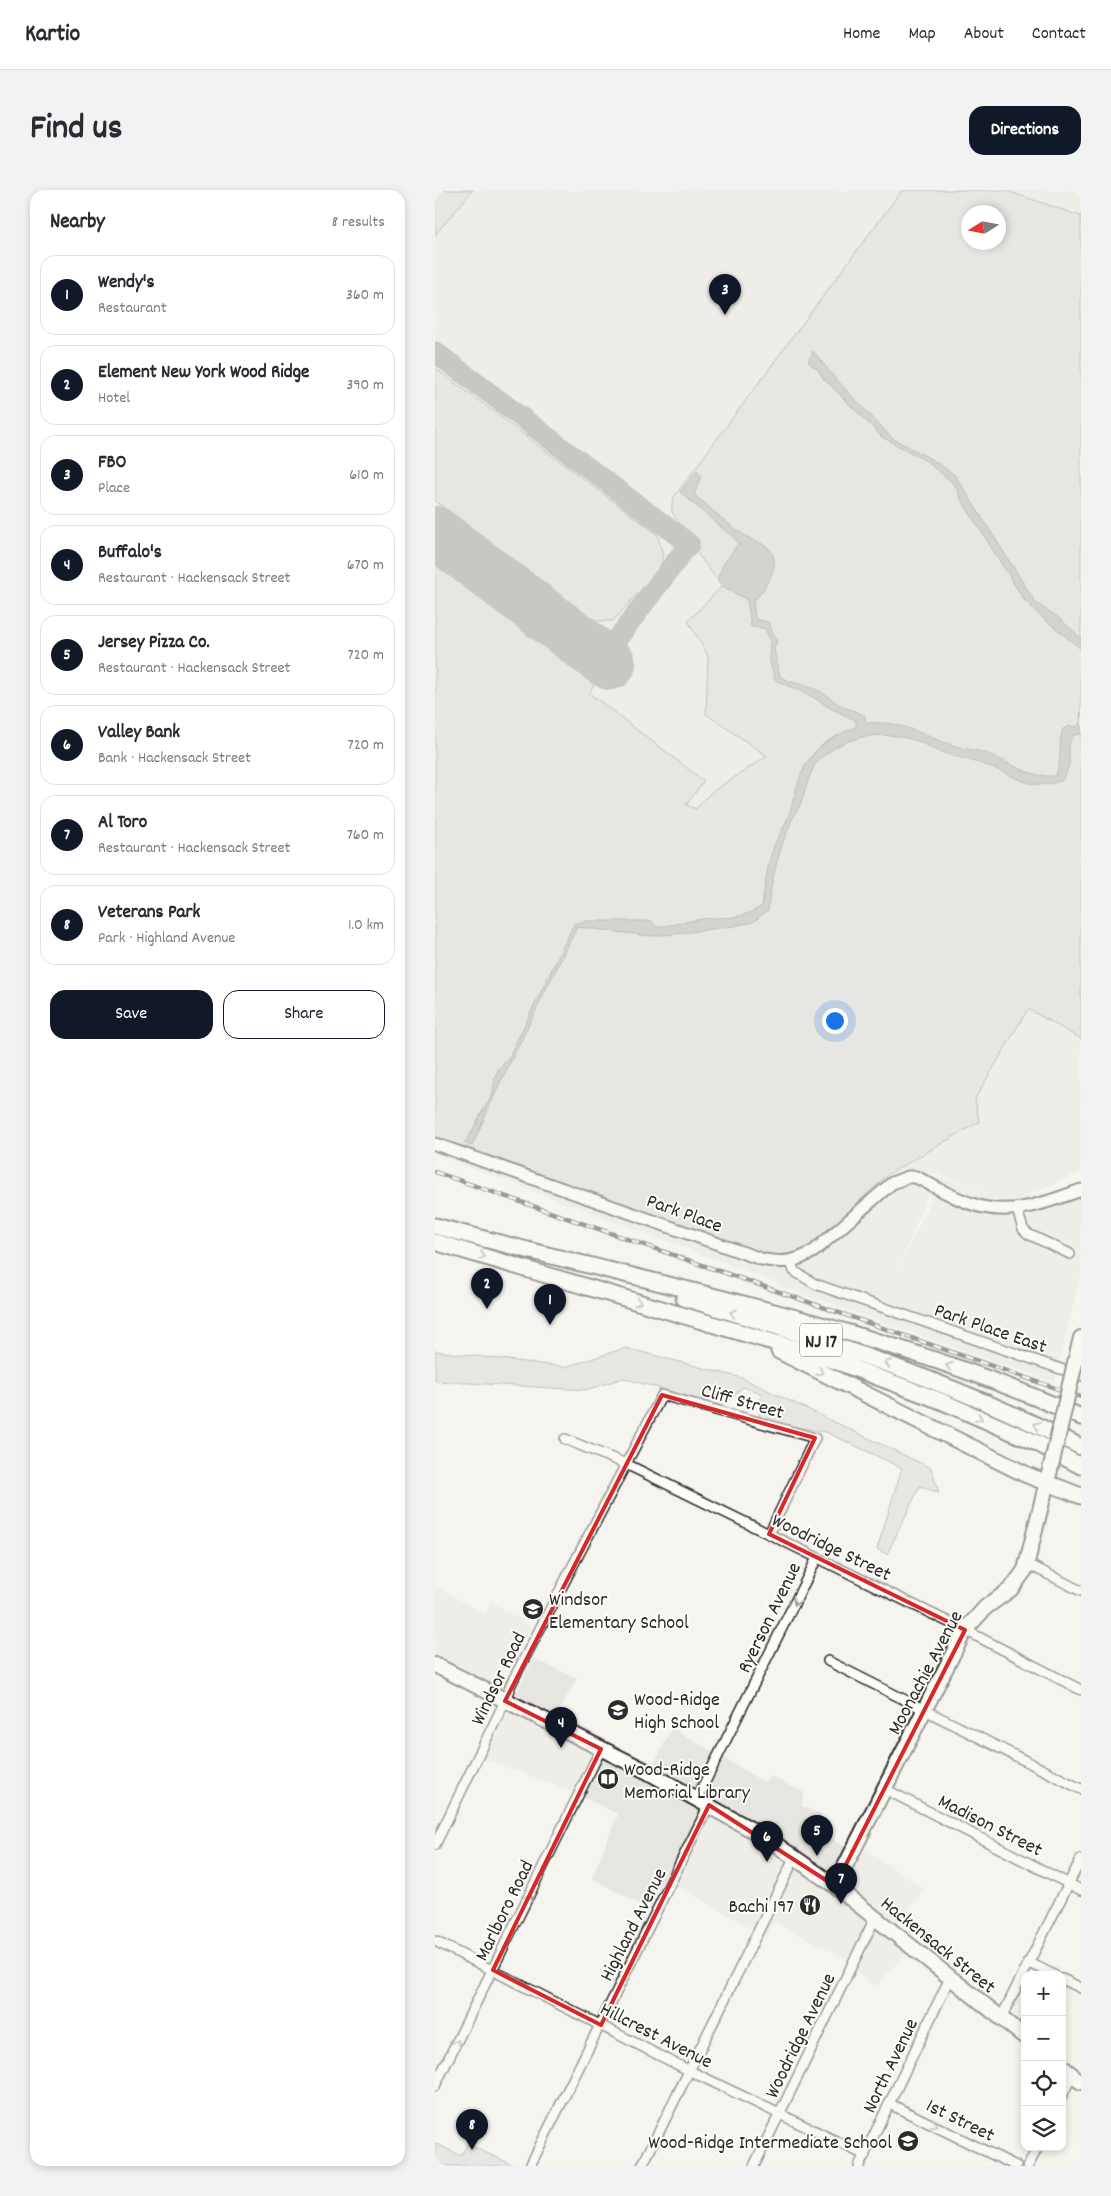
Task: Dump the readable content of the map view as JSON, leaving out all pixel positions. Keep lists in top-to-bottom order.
{
  "streets": {
    "highway": ["NJ 17"],
    "main road": ["Moonachie Avenue", "Hackensack Street"],
    "street": [
      "Park Place",
      "Park Place East",
      "Cliff Street",
      "Woodridge Street",
      "Ryerson Avenue",
      "Windsor Road",
      "Madison Street",
      "Marlboro Road",
      "Highland Avenue",
      "Hillcrest Avenue",
      "Woodridge Avenue",
      "North Avenue",
      "1st Street"
    ]
  },
  "crossings": [
    ["Park Place", "Park Place East"],
    ["Park Place East", "Moonachie Avenue"],
    ["Cliff Street", "Woodridge Street"],
    ["Cliff Street", "Windsor Road"],
    ["Woodridge Street", "Ryerson Avenue"],
    ["Woodridge Street", "Moonachie Avenue"],
    ["Woodridge Street", "Windsor Road"],
    ["Ryerson Avenue", "Highland Avenue"],
    ["Ryerson Avenue", "Hackensack Street"],
    ["Moonachie Avenue", "Madison Street"],
    ["Moonachie Avenue", "Hackensack Street"],
    ["Windsor Road", "Hackensack Street"],
    ["Marlboro Road", "Hackensack Street"],
    ["Marlboro Road", "Hillcrest Avenue"],
    ["Highland Avenue", "Hackensack Street"],
    ["Highland Avenue", "Hillcrest Avenue"],
    ["Hackensack Street", "Woodridge Avenue"],
    ["Hackensack Street", "North Avenue"],
    ["Hillcrest Avenue", "Woodridge Avenue"],
    ["Hillcrest Avenue", "North Avenue"],
    ["North Avenue", "1st Street"]
  ],
  "one_way": ["Ryerson Avenue", "Marlboro Road", "1st Street"],
  "places": {
    "school or university": ["Windsor Elementary School", "Wood-Ridge High School", "Wood-Ridge Intermediate School"],
    "library": ["Wood-Ridge Memorial Library"],
    "restaurant": ["Bachi 197"]
  },
  "north": "left",
  "page": {
    "header": "Kartio",
    "nav": [
      "Home",
      "Map",
      "About",
      "Contact"
    ],
    "title": "Find us",
    "buttons": [
      "Directions",
      ["Save", "Share"]
    ],
    "heading": ["Nearby", "8 results"],
    "list": [
      {
        "mark": "1",
        "name": "Wendy's",
        "note": "Restaurant",
        "value": "360 m"
      },
      {
        "mark": "2",
        "name": "Element New York Wood Ridge",
        "note": "Hotel",
        "value": "390 m"
      },
      {
        "mark": "3",
        "name": "FBO",
        "note": "Place",
        "value": "610 m"
      },
      {
        "mark": "4",
        "name": "Buffalo's",
        "note": "Restaurant · Hackensack Street",
        "value": "670 m"
      },
      {
        "mark": "5",
        "name": "Jersey Pizza Co.",
        "note": "Restaurant · Hackensack Street",
        "value": "720 m"
      },
      {
        "mark": "6",
        "name": "Valley Bank",
        "note": "Bank · Hackensack Street",
        "value": "720 m"
      },
      {
        "mark": "7",
        "name": "Al Toro",
        "note": "Restaurant · Hackensack Street",
        "value": "760 m"
      },
      {
        "mark": "8",
        "name": "Veterans Park",
        "note": "Park · Highland Avenue",
        "value": "1.0 km"
      }
    ],
    "pins": [
      "3",
      "2",
      "1",
      "4",
      "5",
      "6",
      "7",
      "8"
    ],
    "map_buttons": ["+", "−"]
  }
}
